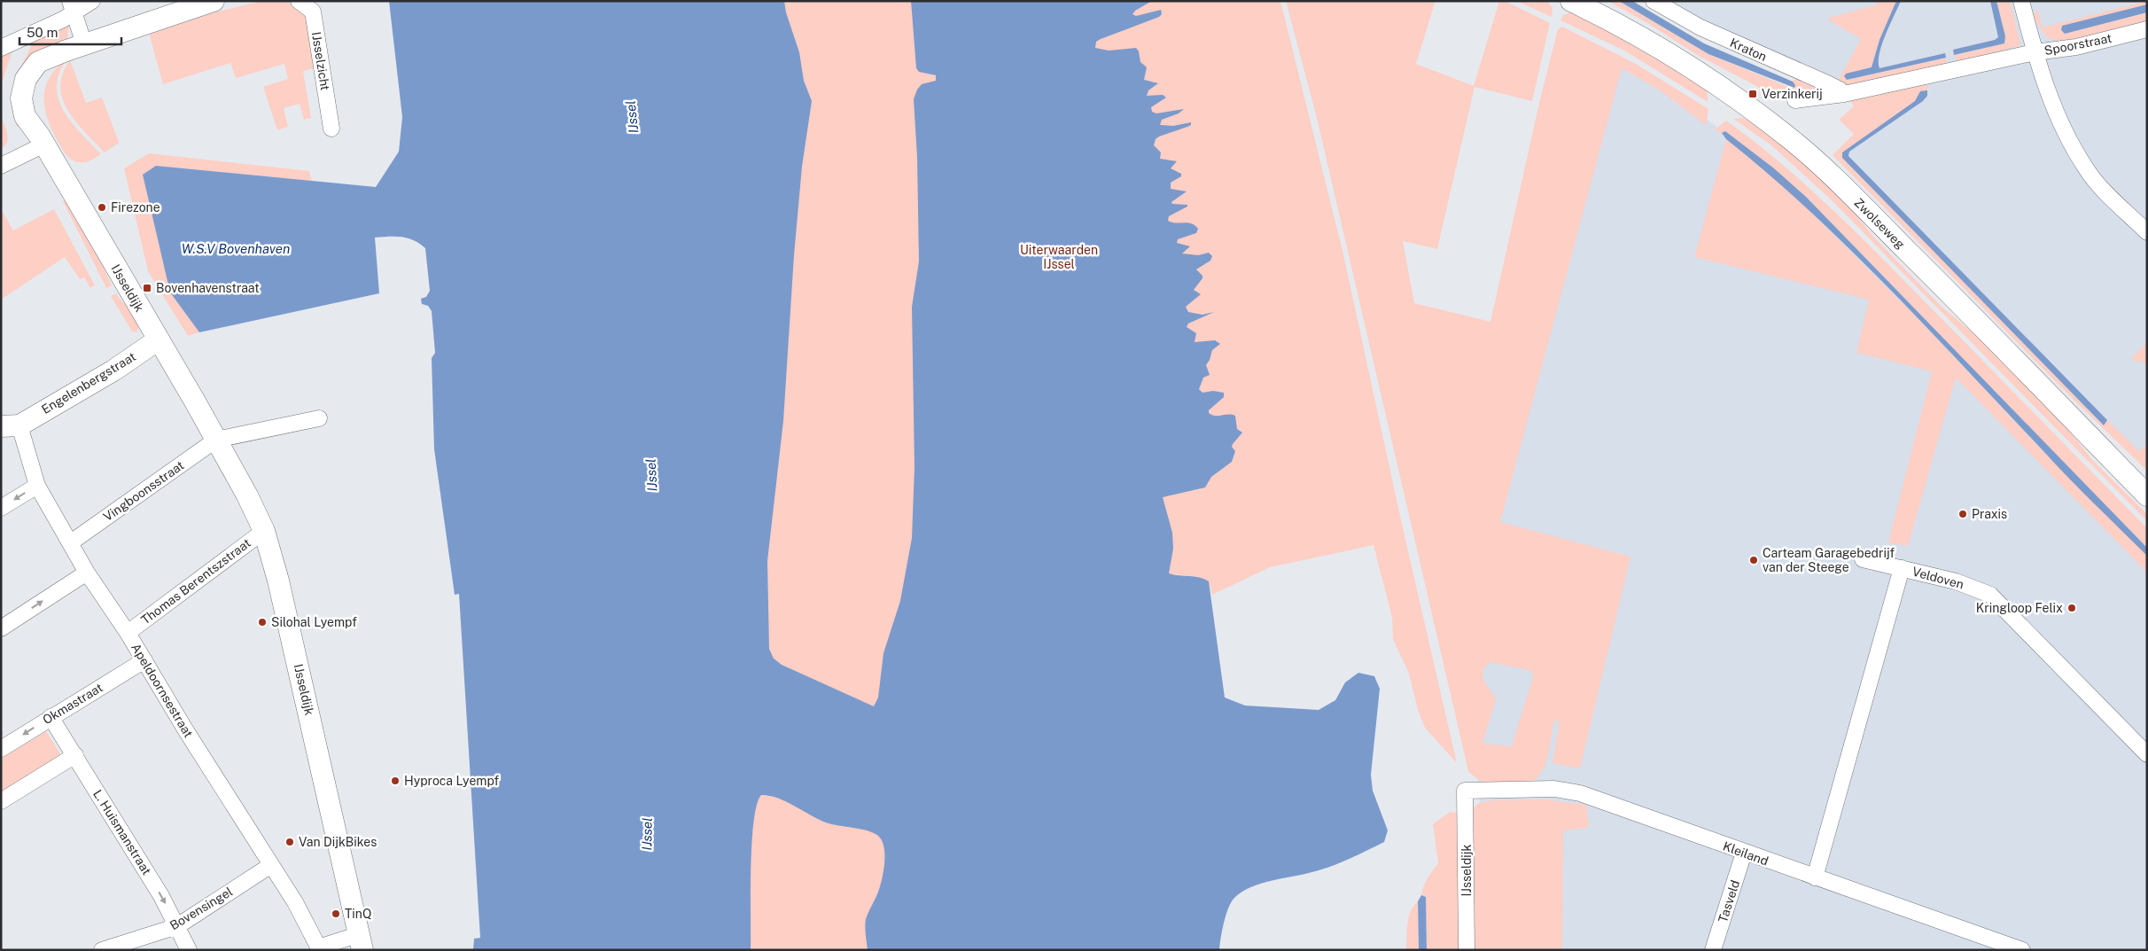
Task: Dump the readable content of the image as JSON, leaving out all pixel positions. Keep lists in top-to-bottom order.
{
  "streets": {
    "street": [
      "Spoorstraat",
      "Kraton",
      "IJsselzicht",
      "Zwolseweg",
      "IJsseldijk",
      "Engelenbergstraat",
      "Vingboonsstraat",
      "Veldoven",
      "Thomas Berentszstraat",
      "Apeldoornsestraat",
      "Okmastraat",
      "L. Huismanstraat",
      "Kleiland",
      "Tasveld",
      "Bovensingel"
    ]
  },
  "crossings": [
    ["IJsseldijk", "Engelenbergstraat"],
    ["IJsseldijk", "Vingboonsstraat"],
    ["IJsseldijk", "Thomas Berentszstraat"],
    ["IJsseldijk", "Kleiland"],
    ["Engelenbergstraat", "Apeldoornsestraat"],
    ["Vingboonsstraat", "Apeldoornsestraat"],
    ["Veldoven", "Kleiland"],
    ["Thomas Berentszstraat", "Apeldoornsestraat"],
    ["Apeldoornsestraat", "Okmastraat"],
    ["Apeldoornsestraat", "Bovensingel"],
    ["Okmastraat", "L. Huismanstraat"],
    ["L. Huismanstraat", "Bovensingel"],
    ["Kleiland", "Tasveld"]
  ],
  "one_way": ["L. Huismanstraat"],
  "water": ["IJssel", "W.S.V Bovenhaven"],
  "parks": ["Uiterwaarden IJssel"],
  "places": {
    "transit": ["Verzinkerij", "Bovenhavenstraat"],
    "other": [
      "Firezone",
      "Praxis",
      "Carteam Garagebedrijf van der Steege",
      "Kringloop Felix",
      "Silohal Lyempf",
      "Hyproca Lyempf",
      "Van DijkBikes",
      "TinQ"
    ]
  },
  "scale_bar": "50 m"
}
